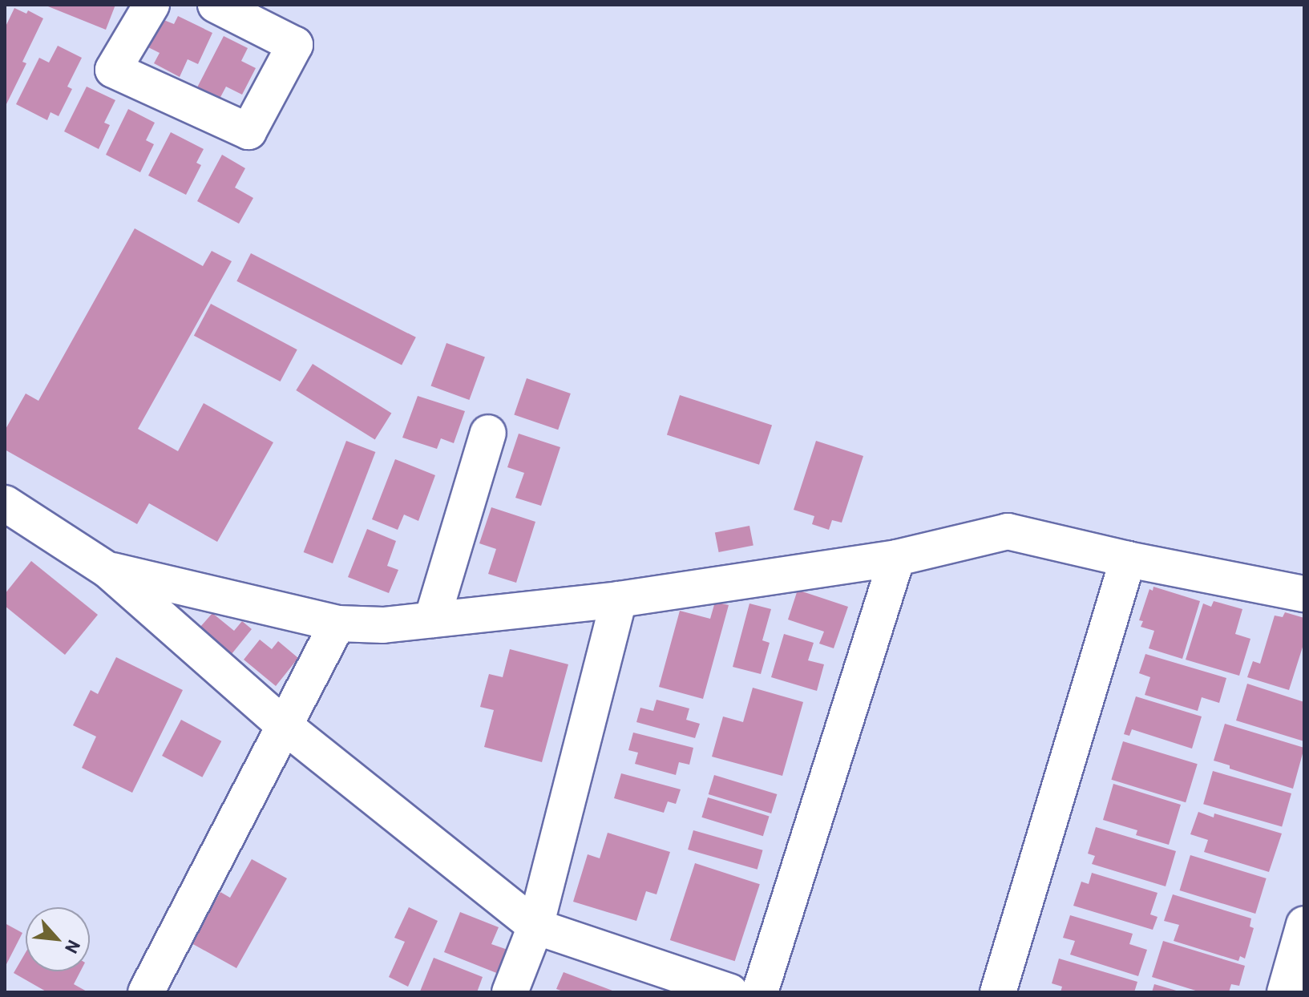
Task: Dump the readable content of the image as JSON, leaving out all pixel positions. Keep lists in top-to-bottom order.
{
  "north": "bottom right"
}
